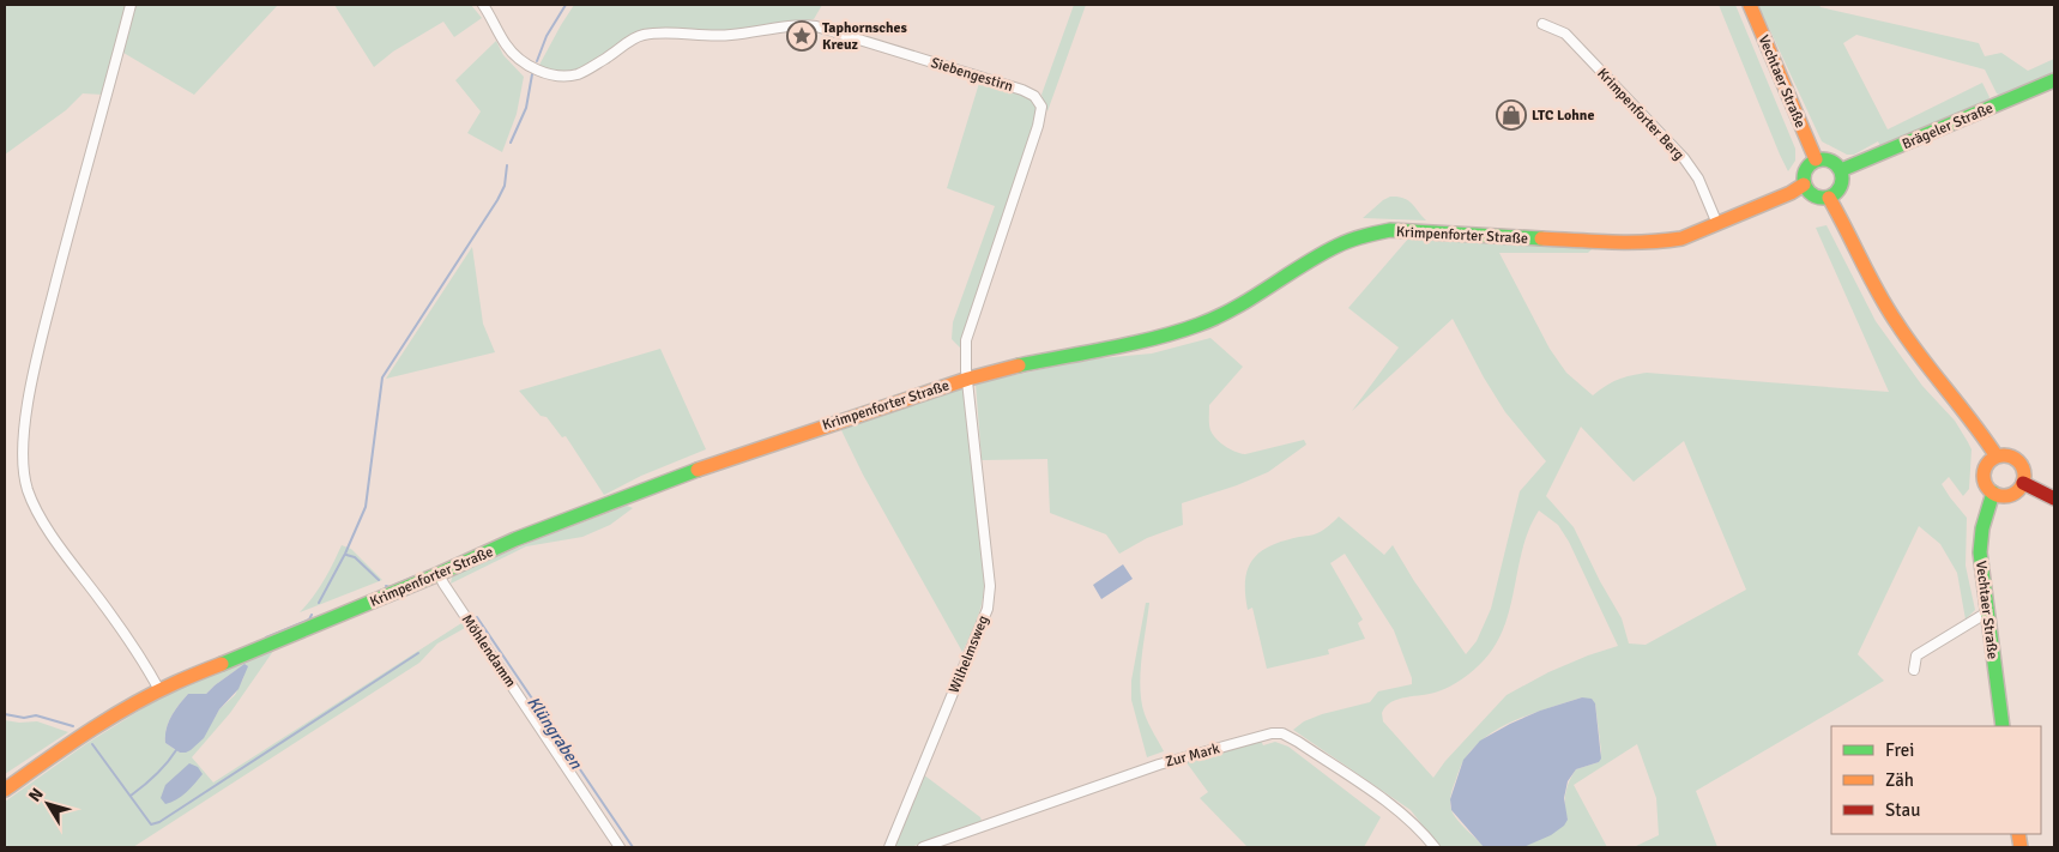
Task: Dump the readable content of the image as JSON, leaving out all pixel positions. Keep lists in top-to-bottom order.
{
  "streets": {
    "street": [
      "Siebengestirn",
      "Vechtaer Straße",
      "Krimpenforter Berg",
      "Brägeler Straße",
      "Krimpenforter Straße",
      "Möhlendamm",
      "Wilhelmsweg",
      "Zur Mark"
    ]
  },
  "crossings": [
    ["Siebengestirn", "Krimpenforter Straße"],
    ["Siebengestirn", "Wilhelmsweg"],
    ["Vechtaer Straße", "Brägeler Straße"],
    ["Vechtaer Straße", "Krimpenforter Straße"],
    ["Krimpenforter Berg", "Krimpenforter Straße"],
    ["Brägeler Straße", "Krimpenforter Straße"],
    ["Krimpenforter Straße", "Möhlendamm"],
    ["Krimpenforter Straße", "Wilhelmsweg"]
  ],
  "water": ["Klüngraben"],
  "places": {
    "place": ["Taphornsches Kreuz"],
    "shop": ["LTC Lohne"]
  },
  "legend": ["Frei", "Zäh", "Stau"],
  "north": "top left"
}
